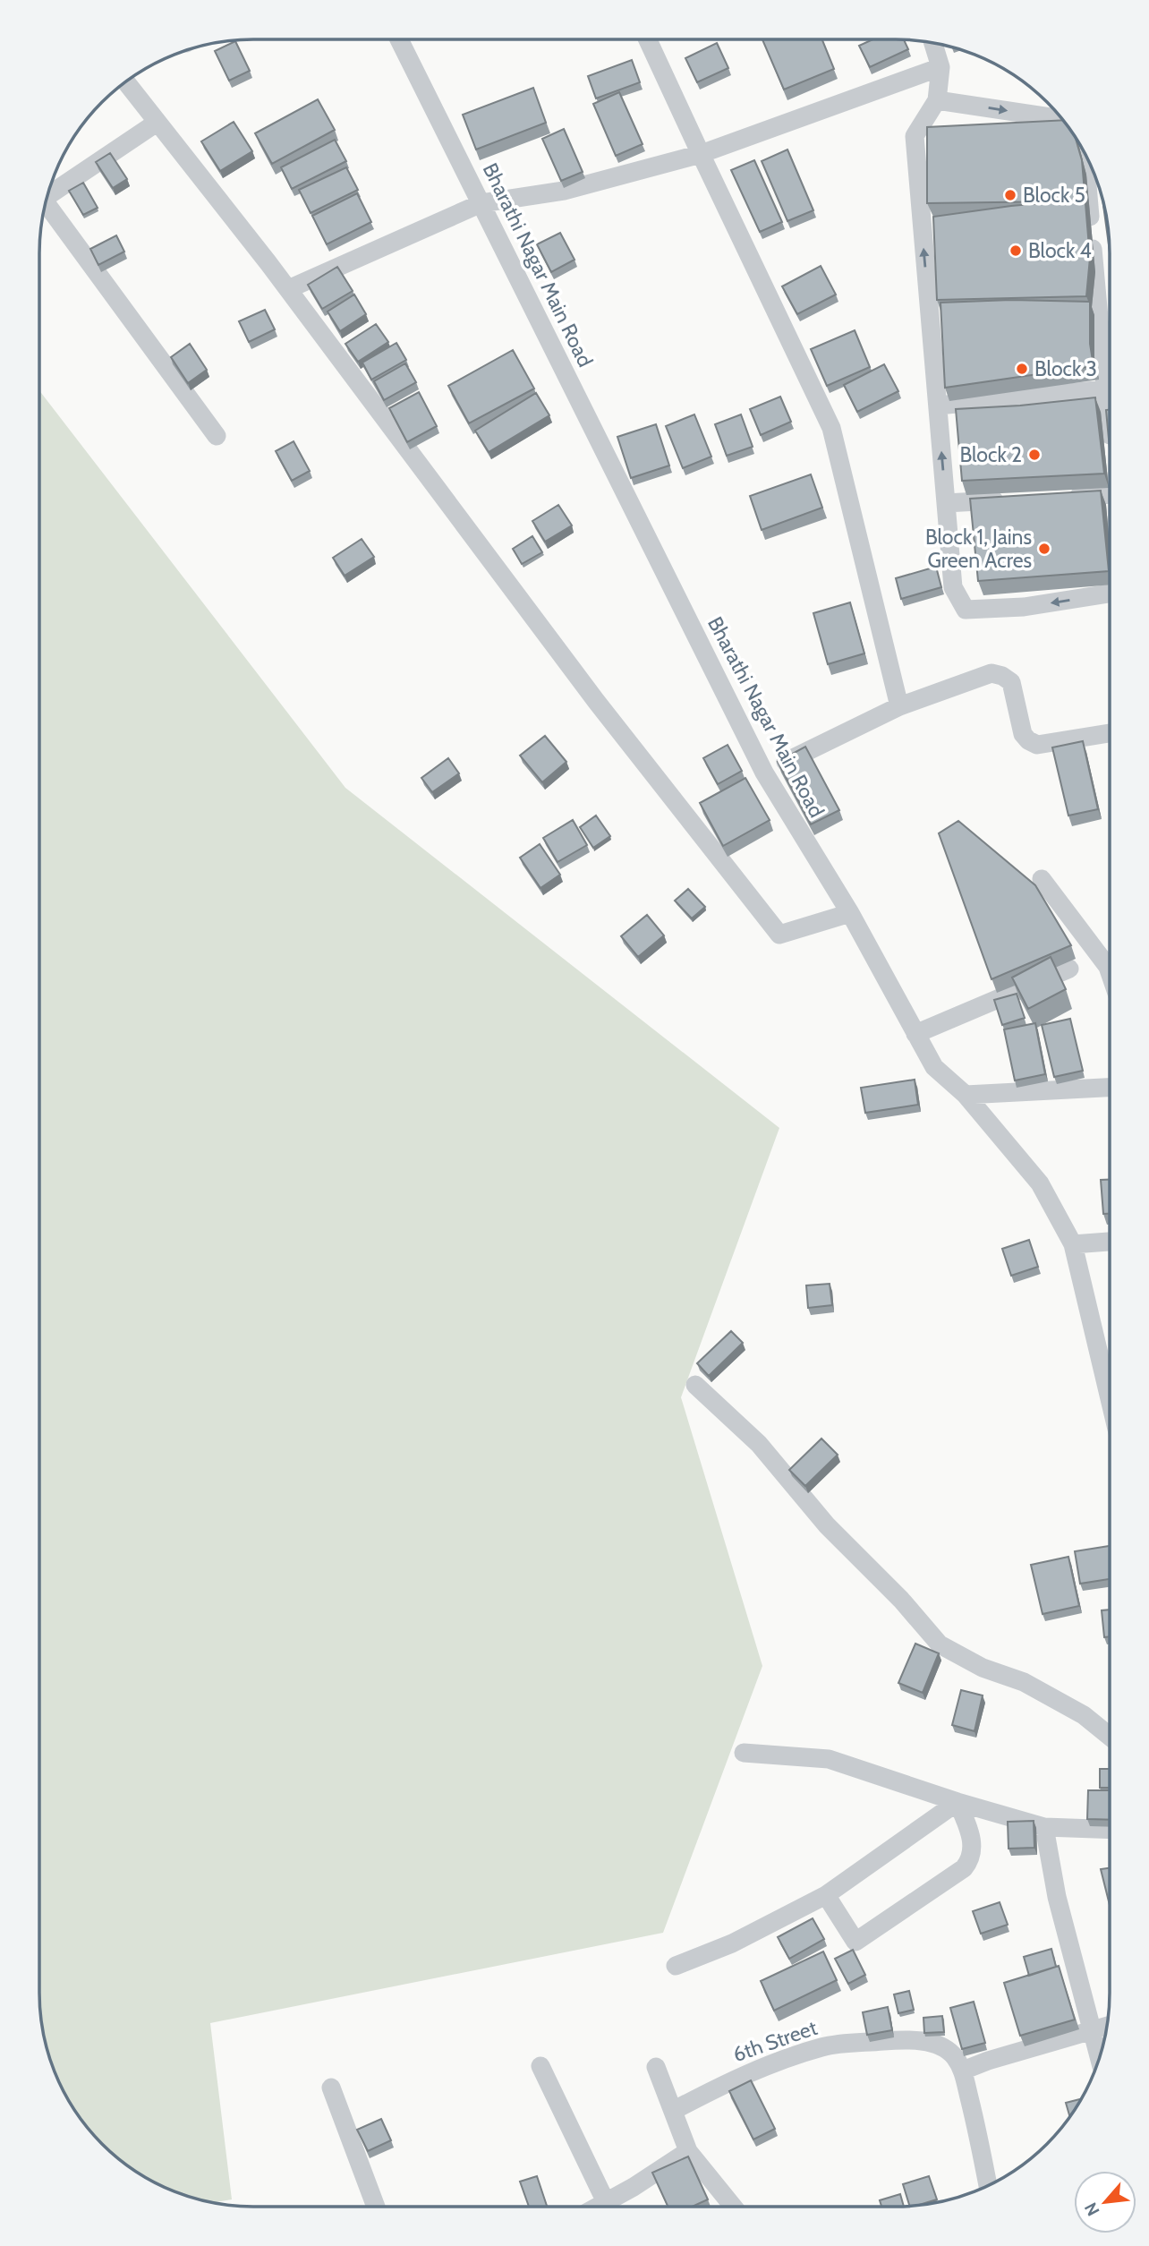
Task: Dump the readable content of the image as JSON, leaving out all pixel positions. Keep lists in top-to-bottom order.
{
  "streets": {
    "street": ["Bharathi Nagar Main Road", "6th Street"]
  },
  "places": [
    "Block 5",
    "Block 4",
    "Block 3",
    "Block 2",
    "Block 1, Jains Green Acres"
  ],
  "north": "bottom left"
}
